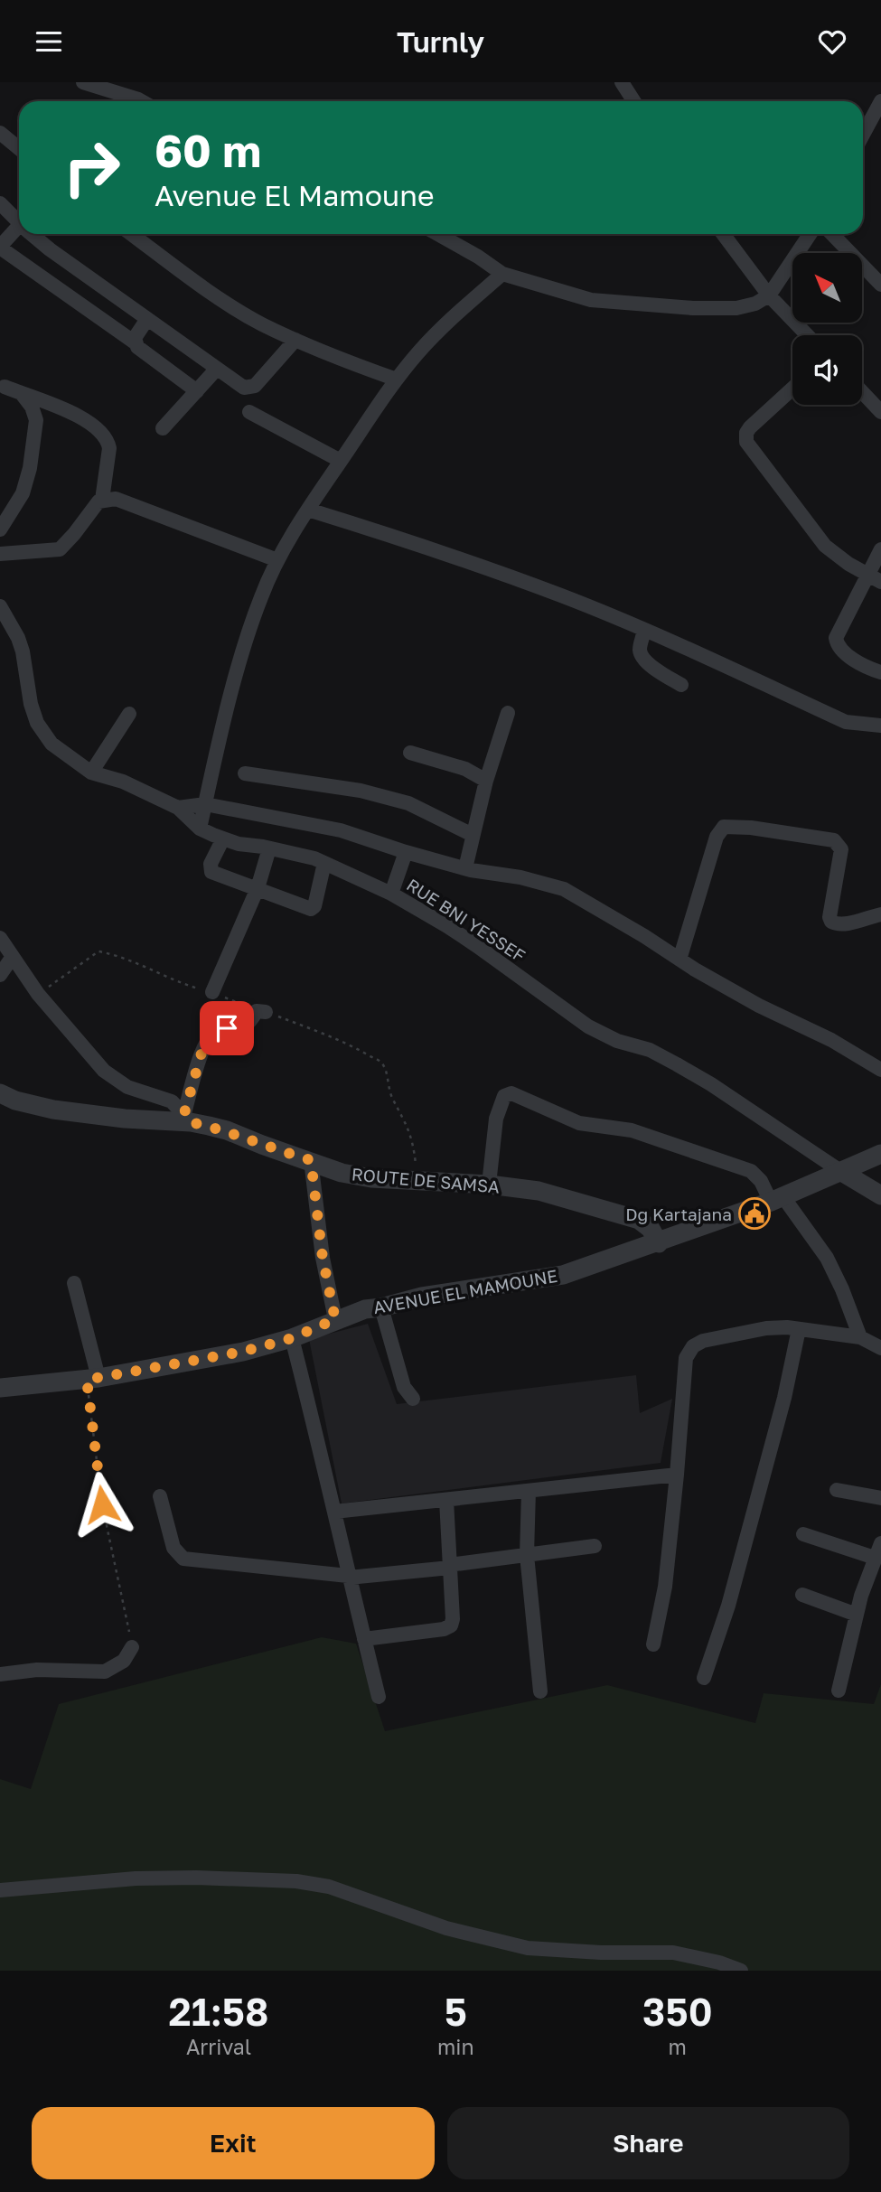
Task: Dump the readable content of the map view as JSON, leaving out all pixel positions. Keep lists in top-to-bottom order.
{
  "streets": {
    "street": ["RUE BNI YESSEF", "ROUTE DE SAMSA", "AVENUE EL MAMOUNE"]
  },
  "crossings": [
    ["RUE BNI YESSEF", "AVENUE EL MAMOUNE"],
    ["ROUTE DE SAMSA", "AVENUE EL MAMOUNE"]
  ],
  "places": {
    "public building": ["Dg Kartajana"]
  },
  "north": "top left",
  "page": {
    "header": "Turnly",
    "turn": ["60 m", "Avenue El Mamoune"],
    "eta": [
      "21:58",
      "Arrival",
      "5",
      "min",
      "350",
      "m"
    ],
    "buttons": ["Exit", "Share"]
  }
}
